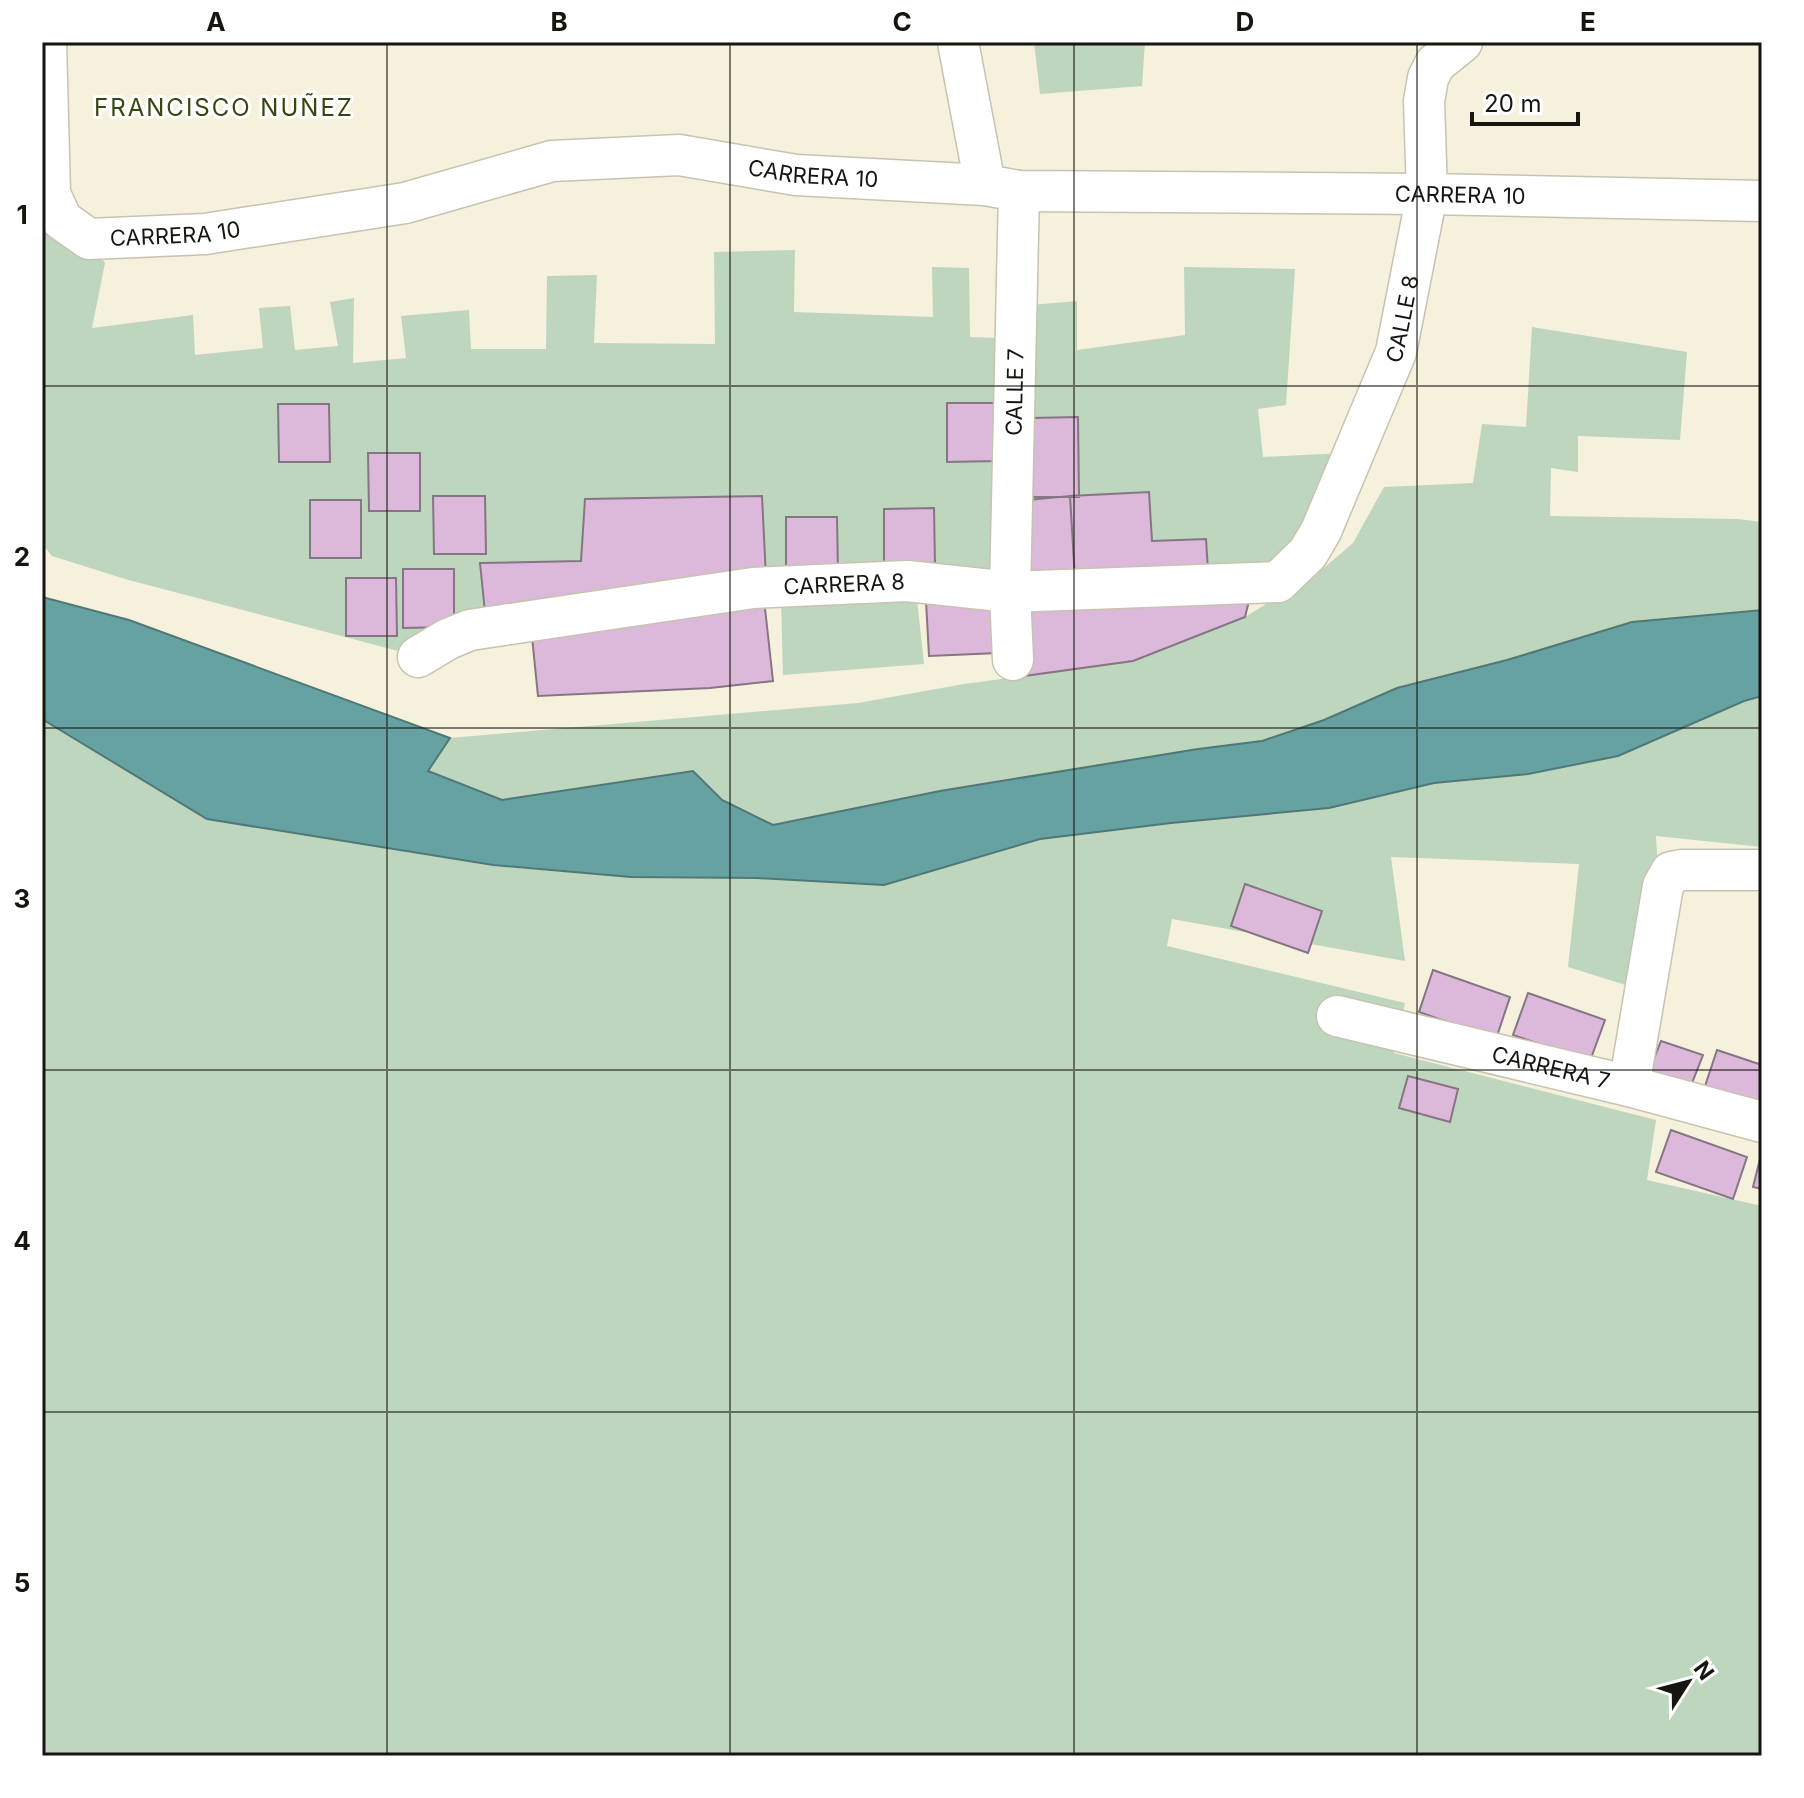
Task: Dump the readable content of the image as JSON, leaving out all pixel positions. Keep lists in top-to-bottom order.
{
  "streets": {
    "street": [
      "CARRERA 10",
      "CALLE 8",
      "CALLE 7",
      "CARRERA 8",
      "CARRERA 7"
    ]
  },
  "crossings": [
    ["CARRERA 10", "CALLE 8"],
    ["CARRERA 10", "CALLE 7"],
    ["CALLE 8", "CARRERA 8"],
    ["CALLE 7", "CARRERA 8"]
  ],
  "districts": ["FRANCISCO NUÑEZ"],
  "scale_bar": "20 m",
  "north": "top right",
  "grid": {
    "columns": [
      "A",
      "B",
      "C",
      "D",
      "E"
    ],
    "rows": [
      "1",
      "2",
      "3",
      "4",
      "5"
    ]
  }
}
